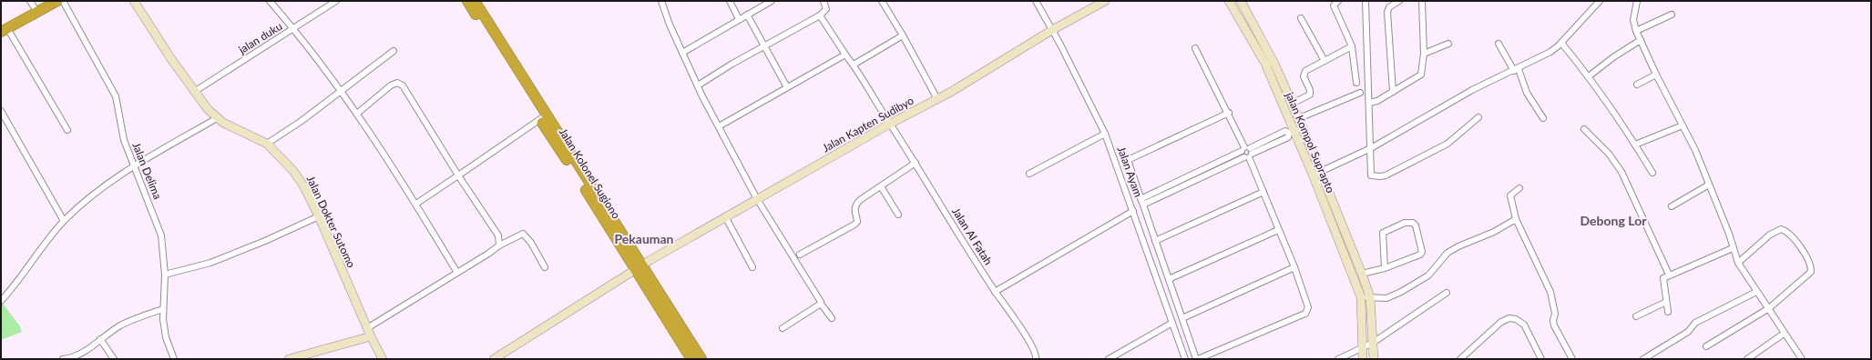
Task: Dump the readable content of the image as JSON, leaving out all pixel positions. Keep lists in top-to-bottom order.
{
  "streets": {
    "main road": ["Jalan Kapten Sudibyo", "jalan Kompol Suprapto", "Jalan Dokter Sutomo"],
    "street": [
      "jalan duku",
      "Jalan Delima",
      "Jalan Ayam",
      "Jalan Al Fatah"
    ]
  },
  "crossings": [
    ["jalan duku", "Jalan Dokter Sutomo"],
    ["Jalan Kapten Sudibyo", "Jalan Ayam"],
    ["Jalan Kapten Sudibyo", "Jalan Al Fatah"]
  ],
  "districts": ["Debong Lor", "Pekauman"]
}
